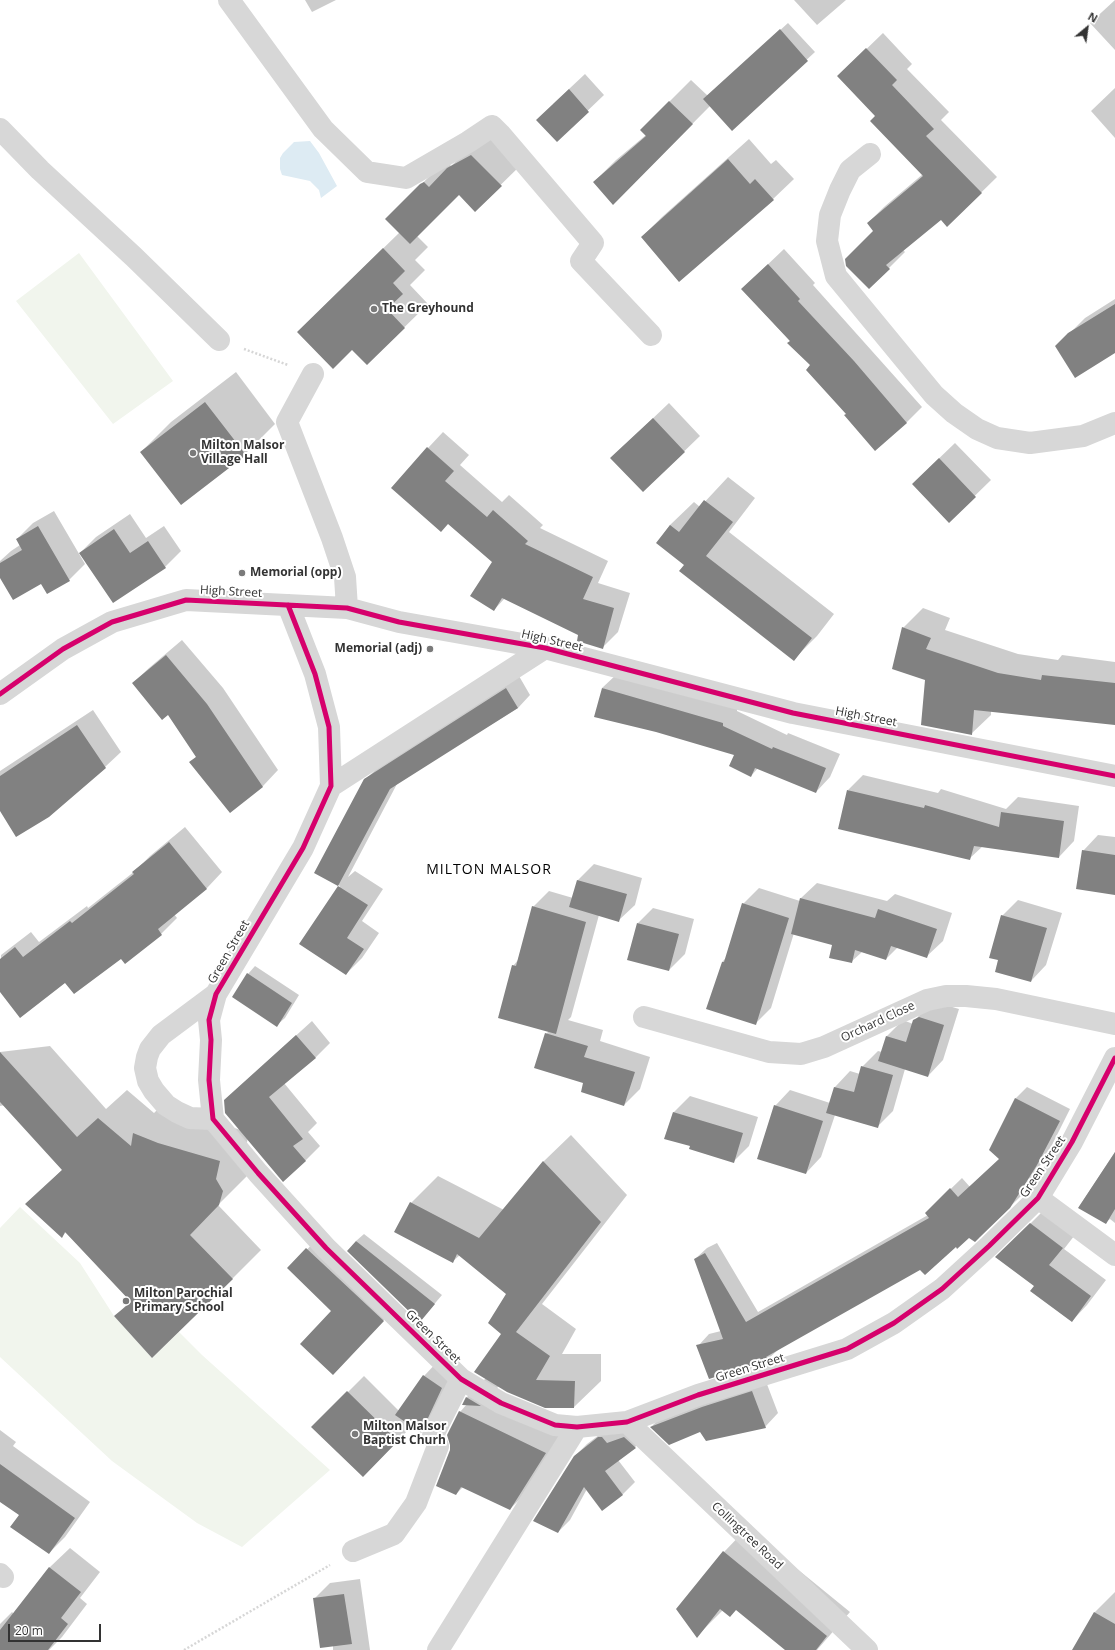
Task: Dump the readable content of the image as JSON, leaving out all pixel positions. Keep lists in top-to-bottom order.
{
  "streets": {
    "street": [
      "High Street",
      "Green Street",
      "Orchard Close",
      "Collingtree Road"
    ]
  },
  "crossings": [
    ["High Street", "Green Street"],
    ["Green Street", "Collingtree Road"]
  ],
  "districts": ["MILTON MALSOR"],
  "places": [
    "The Greyhound",
    "Milton Malsor Village Hall",
    "Memorial (opp)",
    "Memorial (adj)",
    "Milton Parochial Primary School",
    "Milton Malsor Baptist Churh"
  ],
  "scale_bar": "20 m",
  "north": "top right"
}
